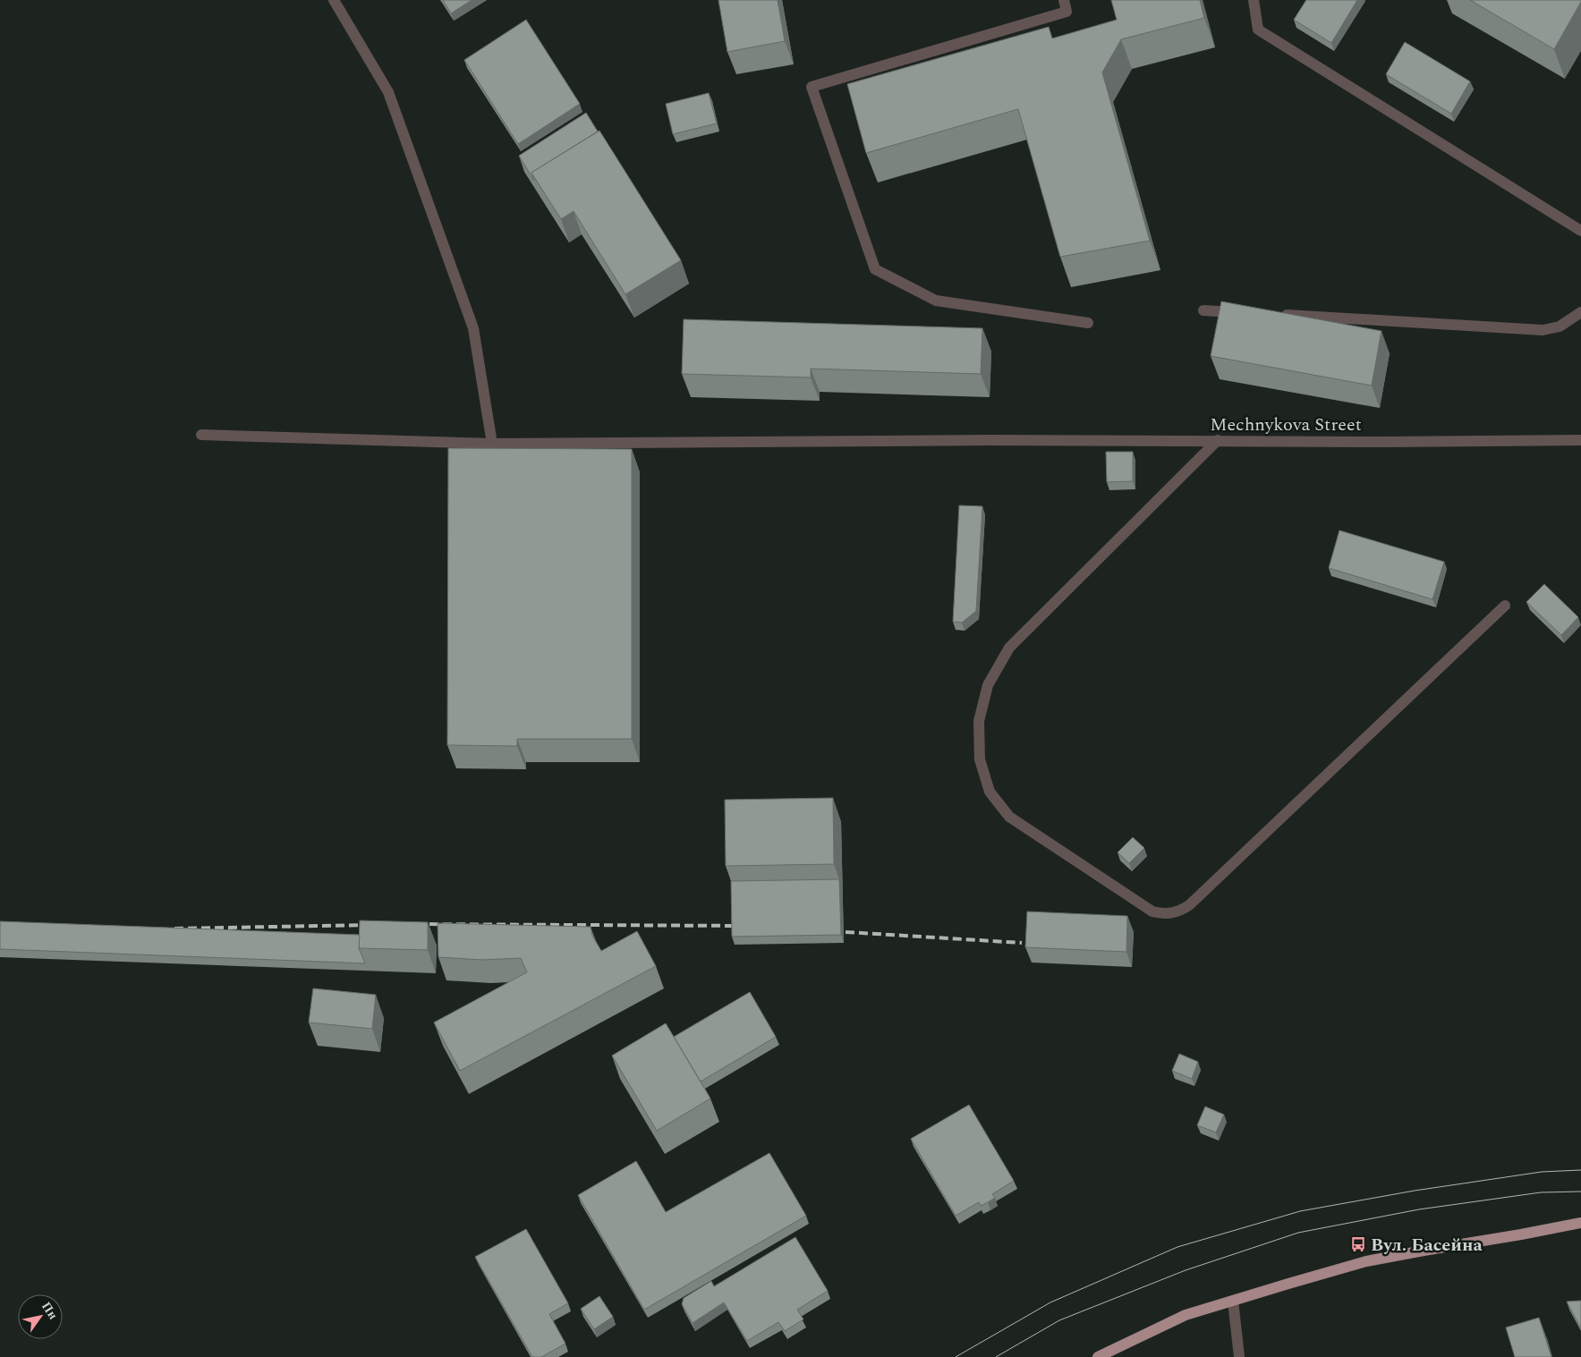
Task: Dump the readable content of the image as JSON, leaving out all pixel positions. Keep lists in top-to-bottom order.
{
  "streets": {
    "street": ["Mechnykova Street"]
  },
  "places": {
    "bus stop": ["Вул. Басейна"]
  },
  "north": "top right"
}
